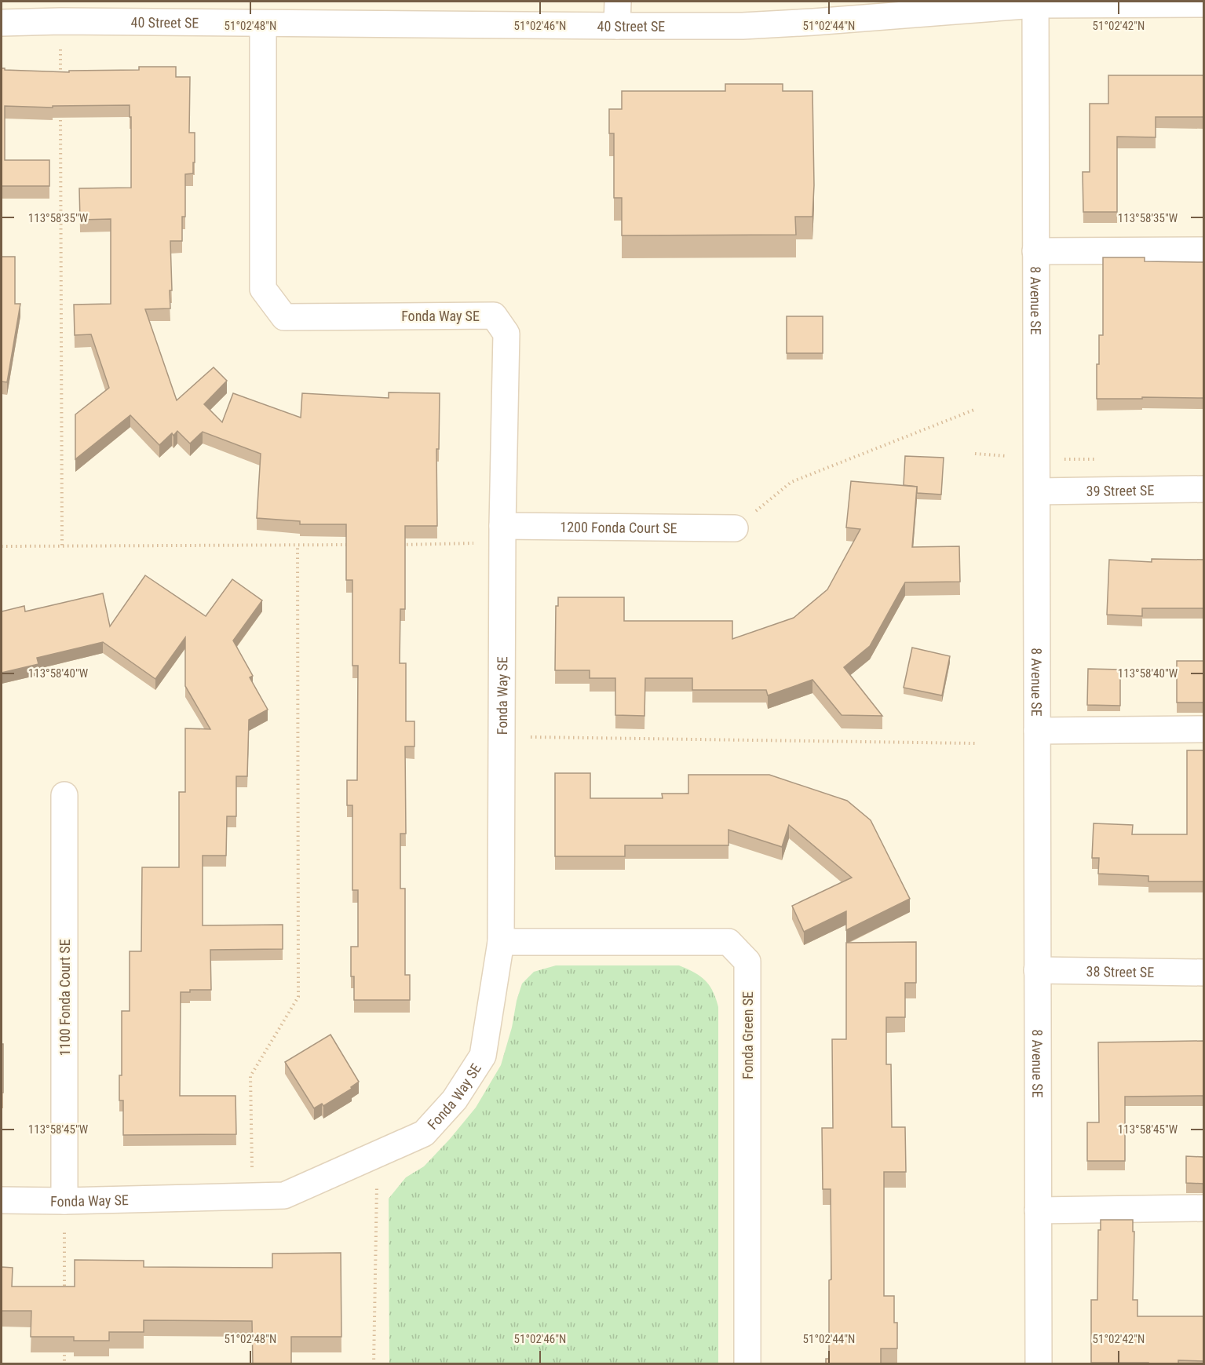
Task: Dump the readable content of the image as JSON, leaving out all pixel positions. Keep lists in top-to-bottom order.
{
  "streets": {
    "street": [
      "40 Street SE",
      "8 Avenue SE",
      "Fonda Way SE",
      "39 Street SE",
      "1200 Fonda Court SE",
      "38 Street SE",
      "1100 Fonda Court SE",
      "Fonda Green SE"
    ]
  },
  "crossings": [
    ["40 Street SE", "8 Avenue SE"],
    ["40 Street SE", "Fonda Way SE"],
    ["8 Avenue SE", "39 Street SE"],
    ["8 Avenue SE", "38 Street SE"],
    ["Fonda Way SE", "1200 Fonda Court SE"],
    ["Fonda Way SE", "1100 Fonda Court SE"],
    ["Fonda Way SE", "Fonda Green SE"]
  ],
  "coordinates": [
    "51°02'48\"N",
    "51°02'46\"N",
    "51°02'44\"N",
    "51°02'42\"N",
    "113°58'35\"W",
    "113°58'40\"W",
    "113°58'45\"W"
  ]
}
